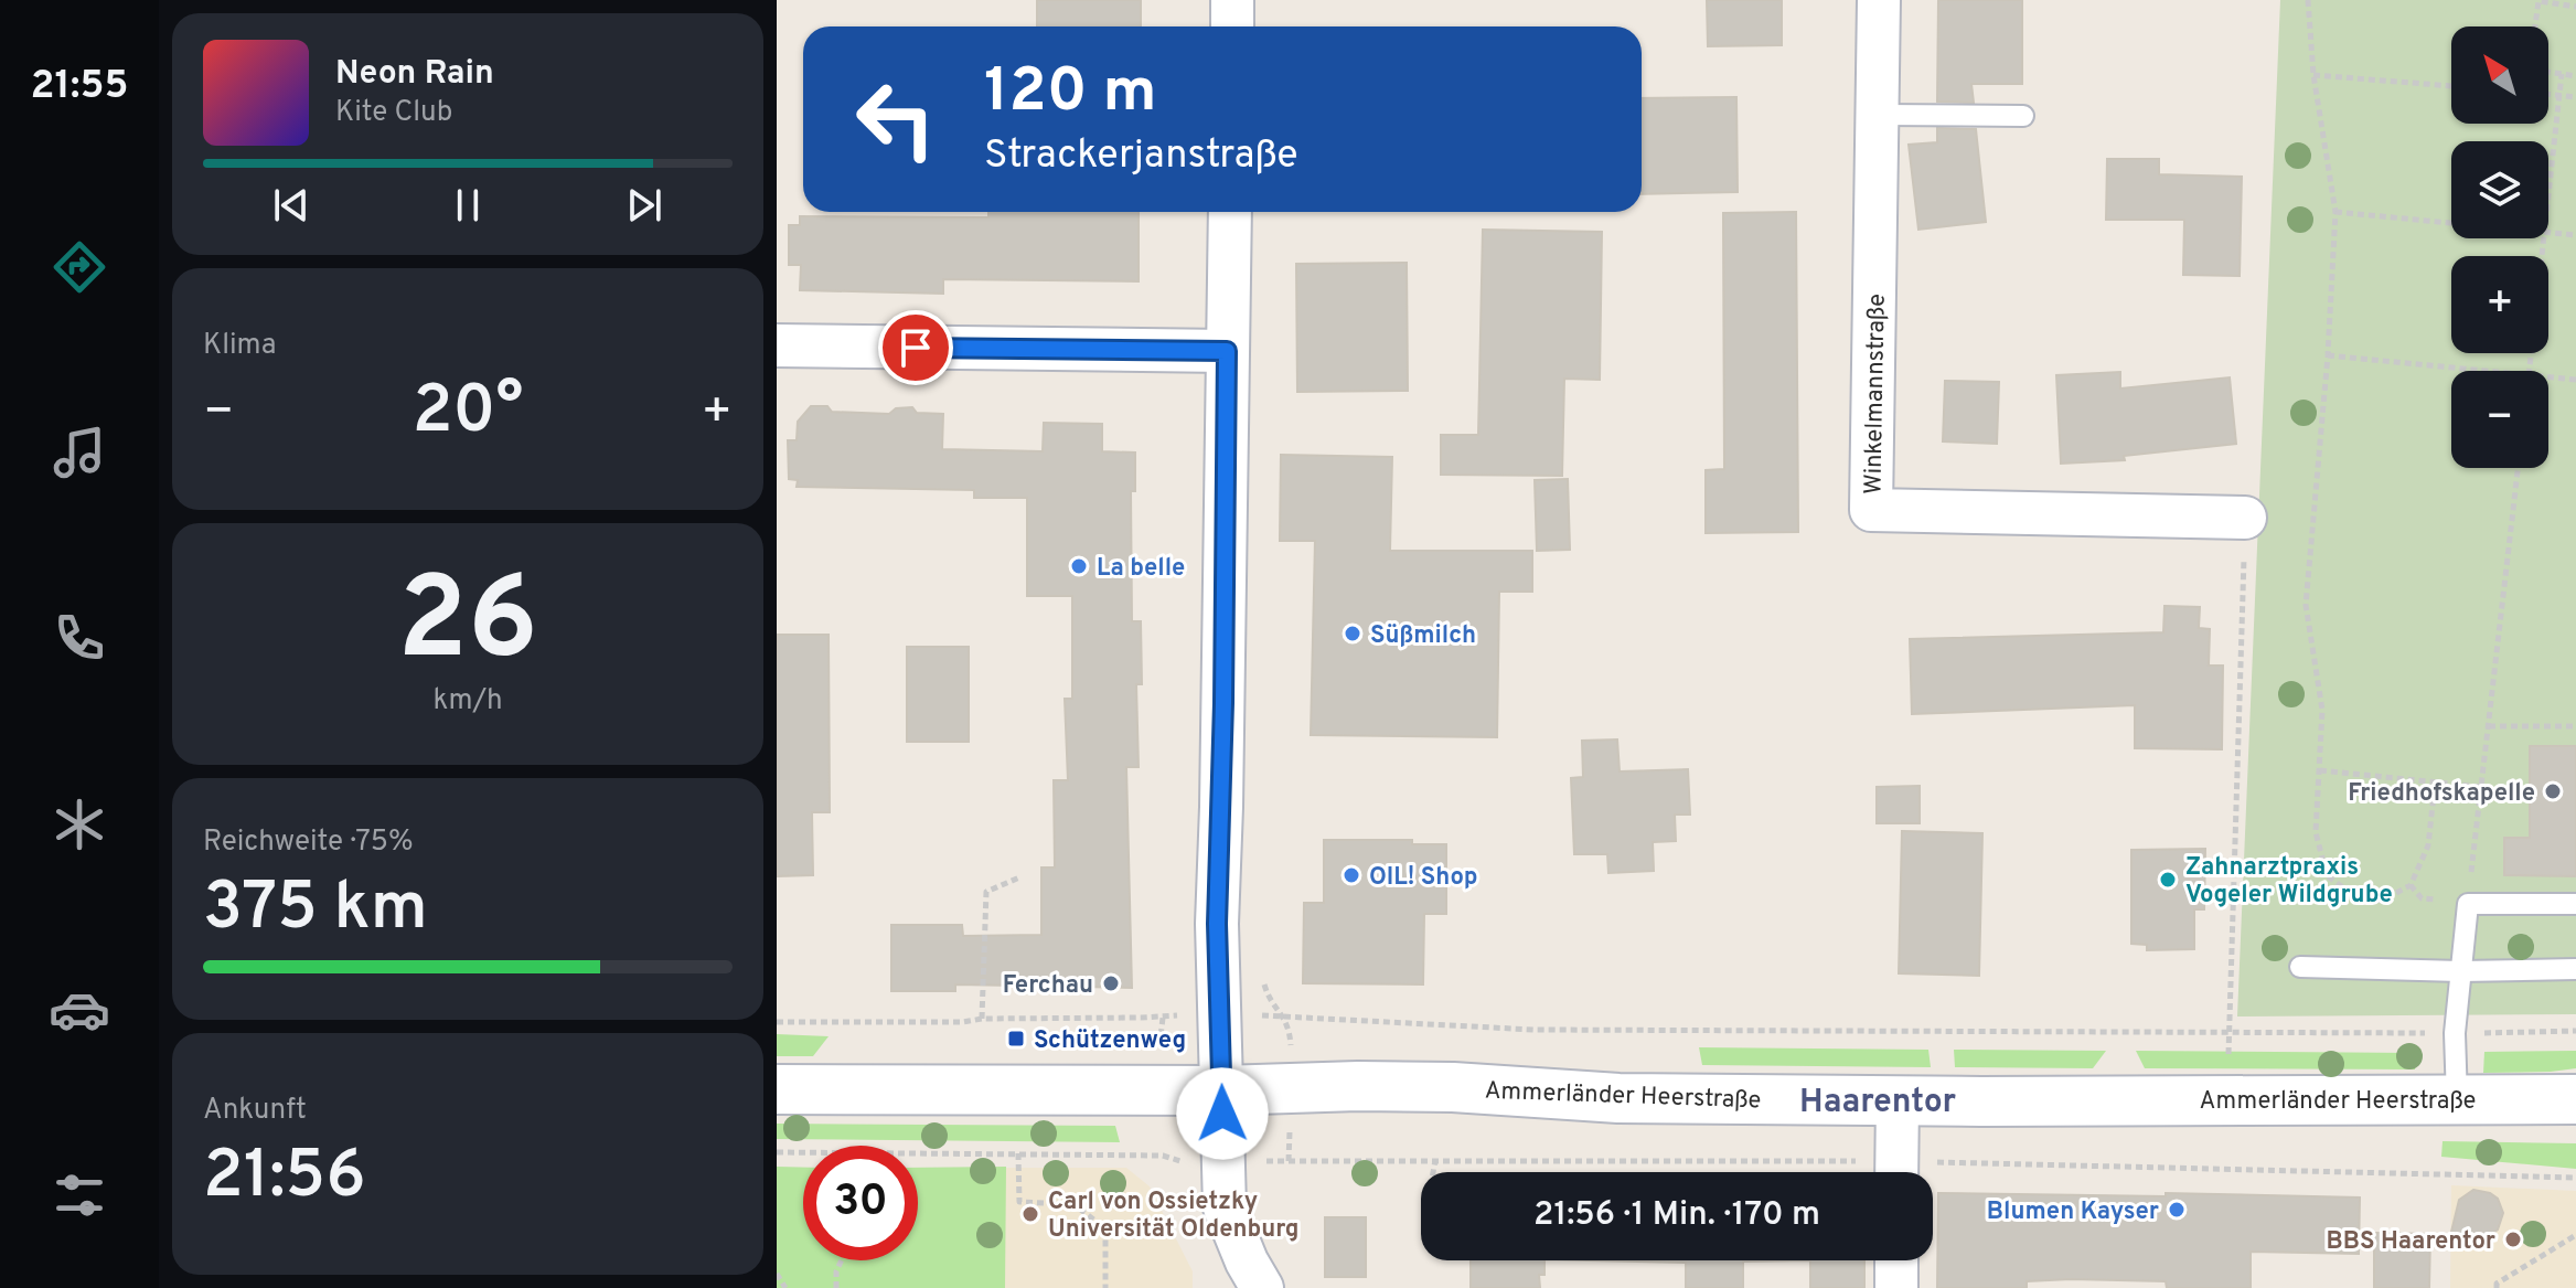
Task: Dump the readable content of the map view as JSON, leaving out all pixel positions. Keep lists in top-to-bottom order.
{
  "streets": {
    "street": ["Winkelmannstraße", "Ammerländer Heerstraße"]
  },
  "districts": ["Haarentor"],
  "places": {
    "other": [
      "La belle",
      "Süßmilch",
      "Friedhofskapelle",
      "OIL! Shop",
      "Zahnarztpraxis Vogeler Wildgrube",
      "Ferchau",
      "Blumen Kayser",
      "Carl von Ossietzky Universität Oldenburg",
      "BBS Haarentor"
    ],
    "transit": ["Schützenweg"]
  },
  "north": "top left",
  "page": {
    "tabs": "21:55",
    "map_buttons": ["+", "−"],
    "turn": ["120 m", "Strackerjanstraße"],
    "song": ["Neon Rain", "Kite Club"],
    "tile": [
      "Klima",
      ["26", "km/h"],
      ["Reichweite · 75%", "375 km"],
      ["Ankunft", "21:56"]
    ],
    "heat": ["−", "20°", "+"],
    "limit": "30",
    "trip": "21:56 · 1 Min. · 170 m"
  }
}
